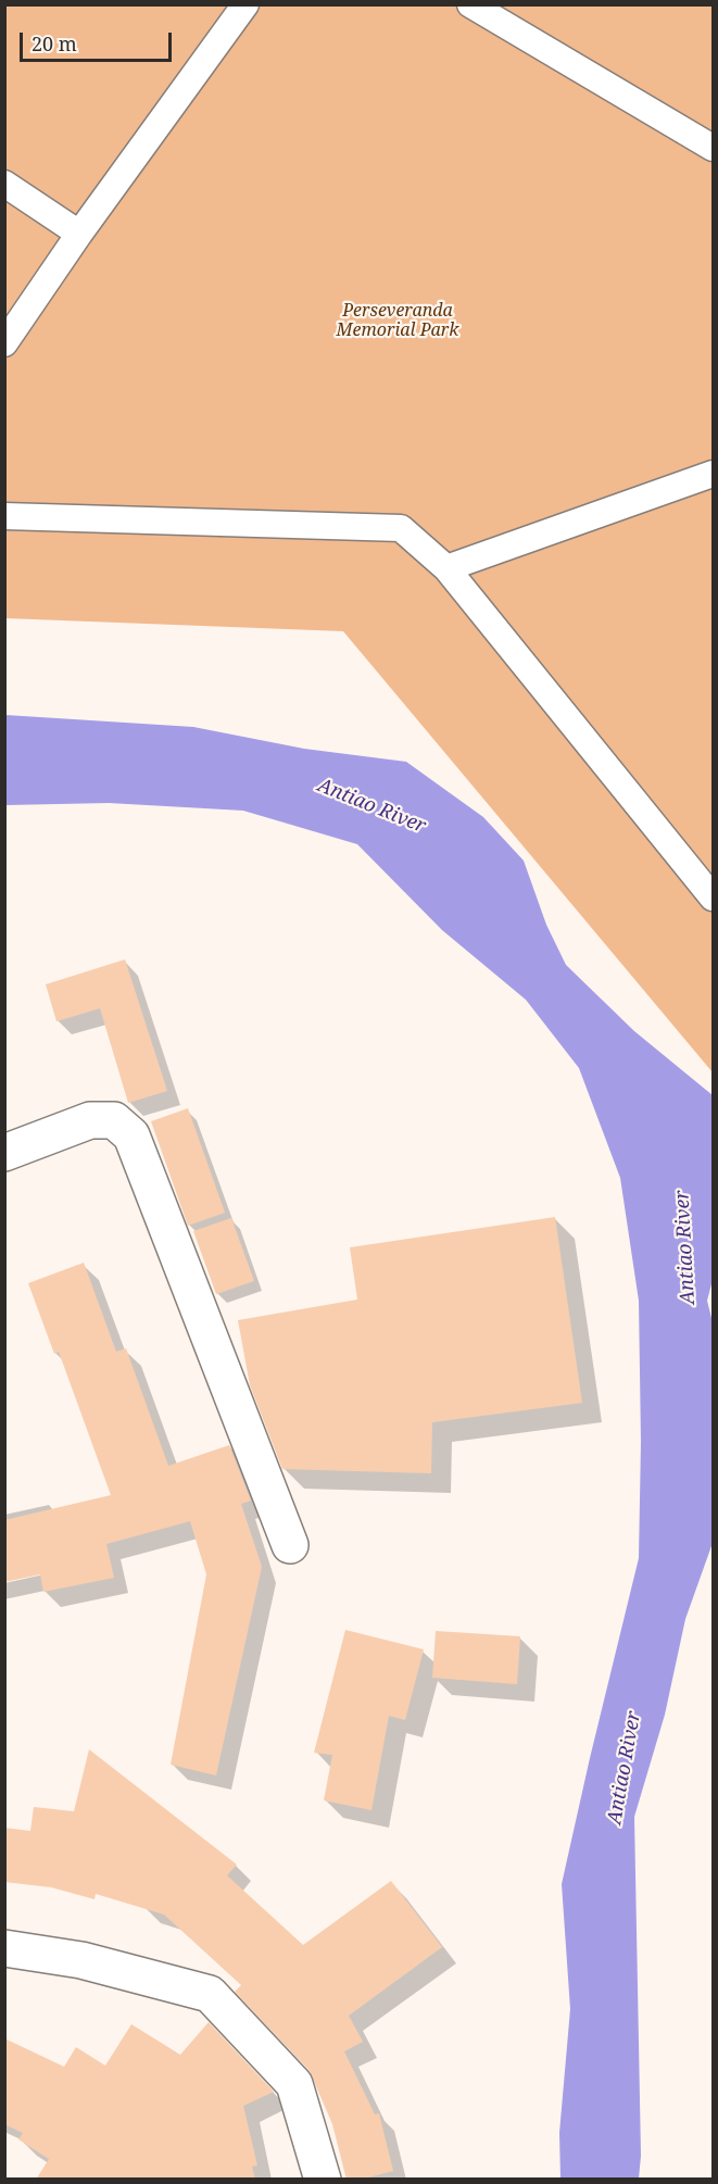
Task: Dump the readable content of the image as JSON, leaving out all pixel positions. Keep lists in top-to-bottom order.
{
  "water": ["Antiao River"],
  "parks": ["Perseveranda Memorial Park"],
  "scale_bar": "20 m"
}
